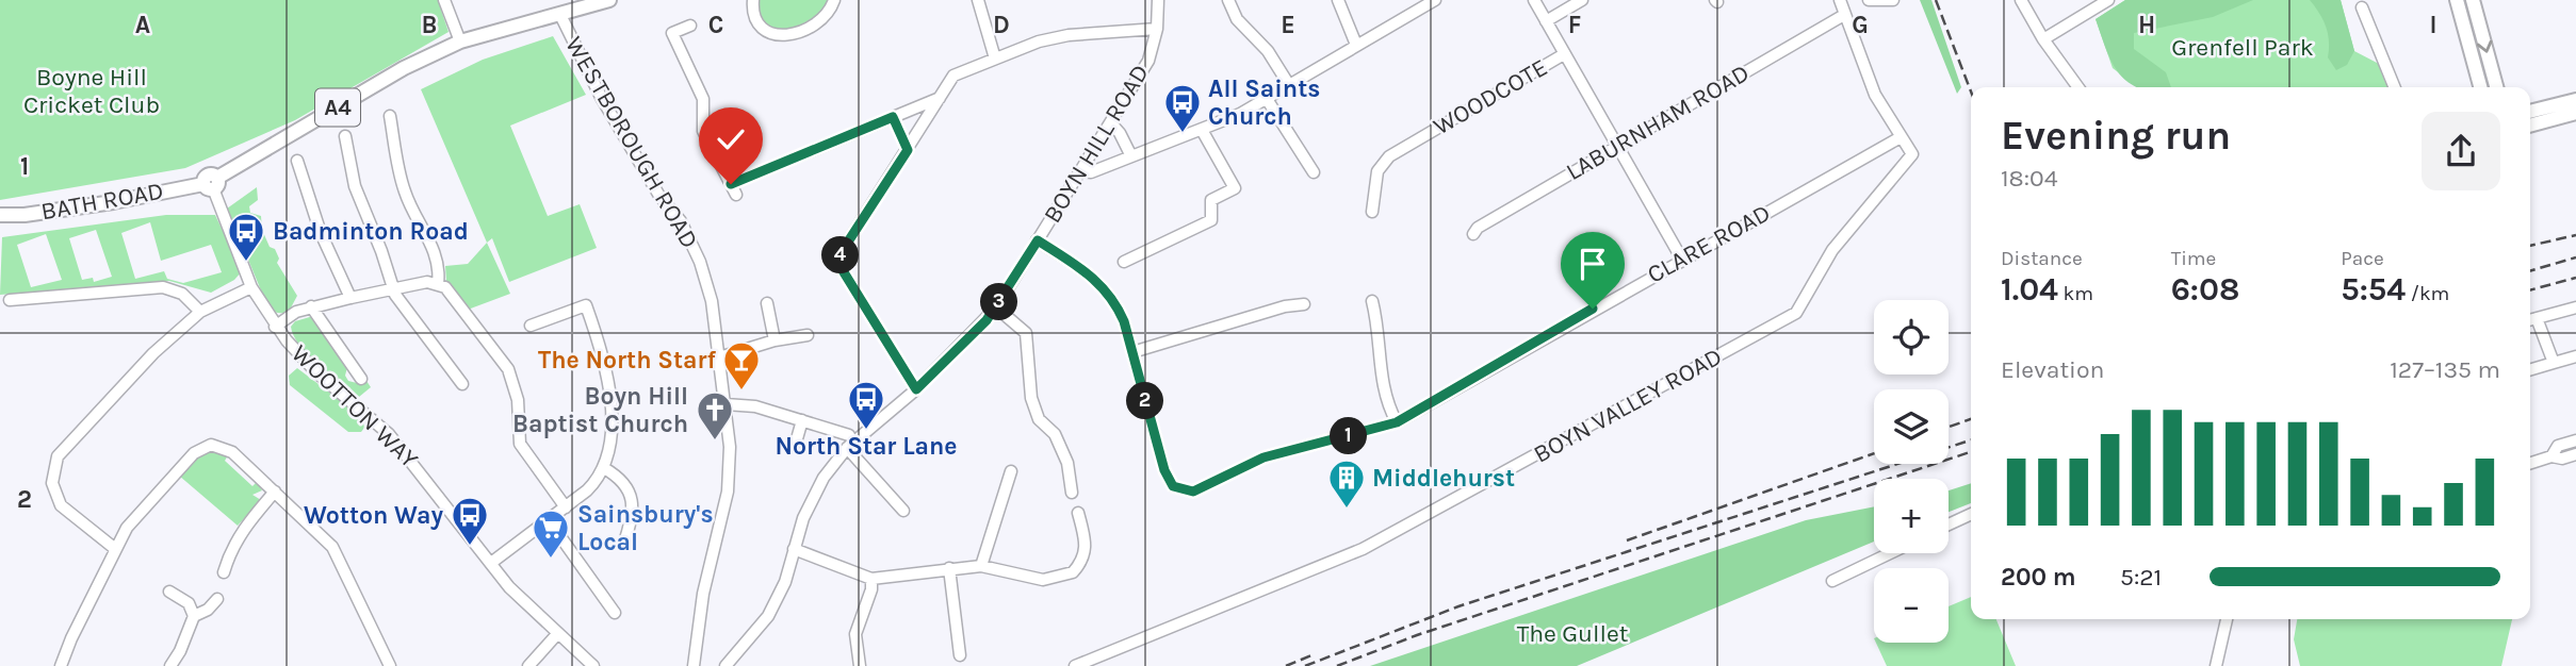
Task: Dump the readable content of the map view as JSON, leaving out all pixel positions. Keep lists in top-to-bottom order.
{
  "streets": {
    "main road": ["A4", "BATH ROAD"],
    "street": [
      "WOODCOTE",
      "LABURNHAM ROAD",
      "WESTBOROUGH ROAD",
      "BOYN HILL ROAD",
      "CLARE ROAD",
      "BOYN VALLEY ROAD",
      "WOOTTON WAY"
    ]
  },
  "crossings": [
    ["WESTBOROUGH ROAD", "BATH ROAD"],
    ["BOYN HILL ROAD", "CLARE ROAD"],
    ["BATH ROAD", "WOOTTON WAY"],
    ["CLARE ROAD", "BOYN VALLEY ROAD"]
  ],
  "parks": ["Grenfell Park", "Boyne Hill Cricket Club", "The Gullet"],
  "places": {
    "bus stop": [
      "All Saints Church",
      "Badminton Road",
      "North Star Lane",
      "Wotton Way"
    ],
    "bar": ["The North Starf"],
    "church": ["Boyn Hill Baptist Church"],
    "building": ["Middlehurst"],
    "supermarket": ["Sainsbury's Local"]
  },
  "page": {
    "heading": ["Evening run", "18:04"],
    "stats": [
      ["Distance", "1.04 km"],
      ["Time", "6:08"],
      ["Pace", "5:54 /km"]
    ],
    "pins": [
      "4",
      "3",
      "2",
      "1"
    ],
    "map_buttons": ["+", "−"],
    "chart": ["Elevation", "127–135 m"],
    "list": [
      {
        "name": "200 m",
        "note": "5:21"
      }
    ]
  },
  "grid": {
    "columns": [
      "A",
      "B",
      "C",
      "D",
      "E",
      "F",
      "G",
      "H",
      "I"
    ],
    "rows": ["1", "2"]
  }
}
